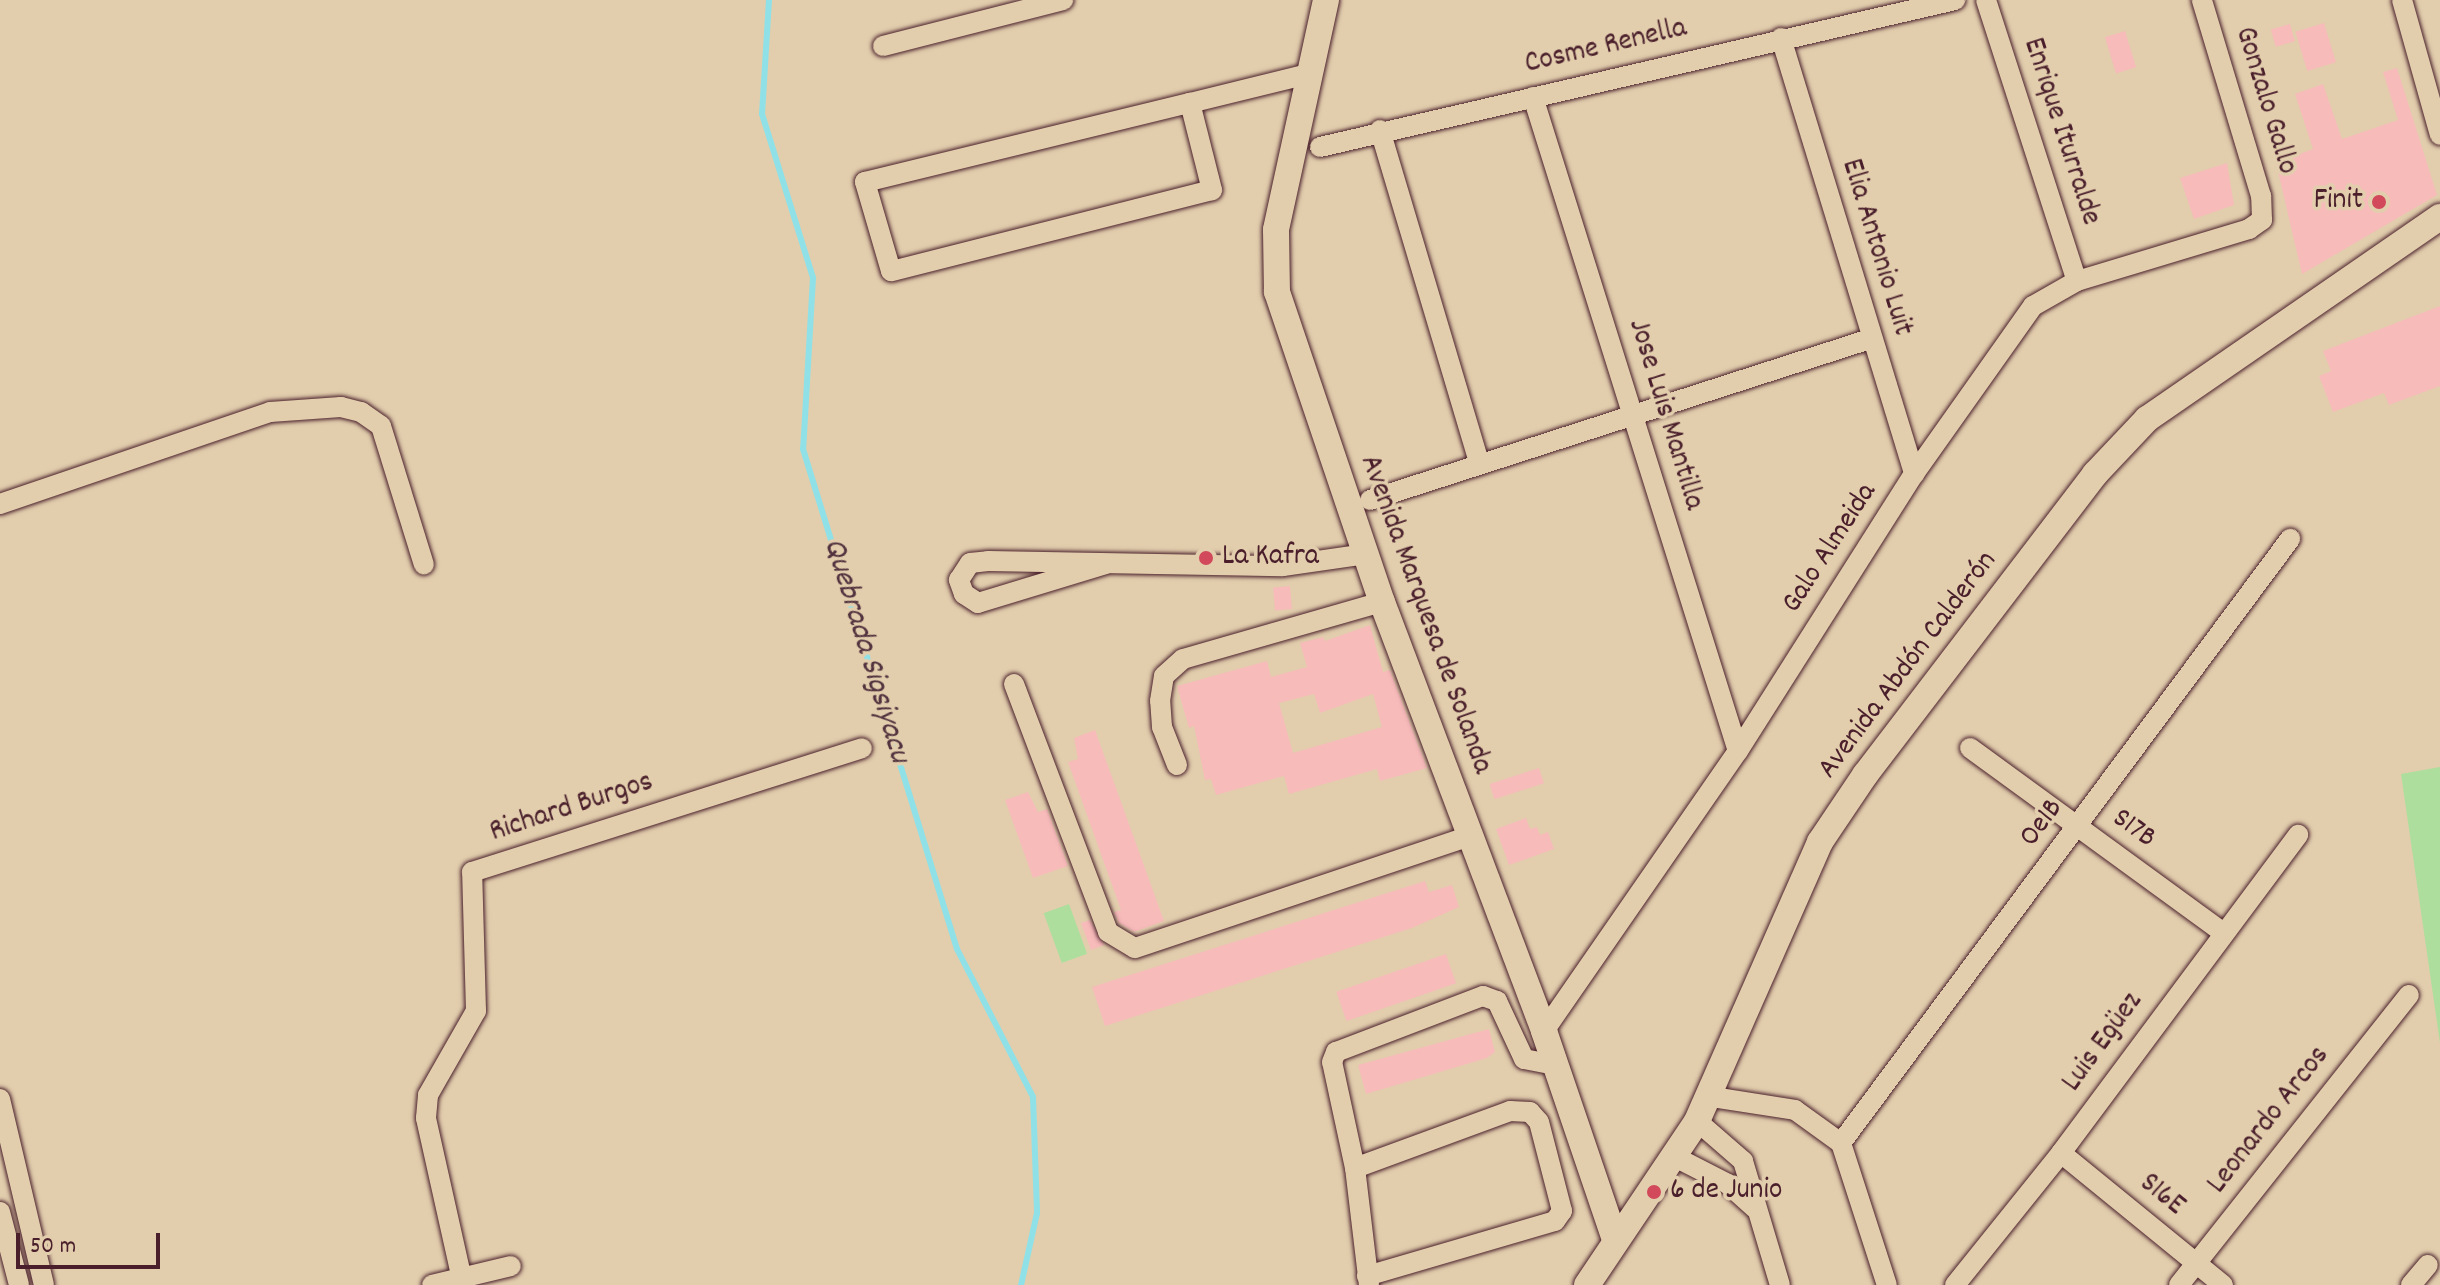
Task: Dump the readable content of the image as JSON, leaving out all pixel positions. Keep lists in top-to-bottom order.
{
  "streets": {
    "street": [
      "Cosme Renella",
      "Gonzalo Gallo",
      "Enrique Iturralde",
      "Elia Antonio Luit",
      "Jose Luis Mantilla",
      "Galo Almeida",
      "Avenida Marquesa de Solanda",
      "Avenida Abdón Calderón",
      "Richard Burgos",
      "Oe1B",
      "S17B",
      "Luis Egüez",
      "Leonardo Arcos",
      "S16E"
    ]
  },
  "crossings": [
    ["Cosme Renella", "Elia Antonio Luit"],
    ["Cosme Renella", "Jose Luis Mantilla"],
    ["Gonzalo Gallo", "Galo Almeida"],
    ["Enrique Iturralde", "Galo Almeida"],
    ["Elia Antonio Luit", "Galo Almeida"],
    ["Jose Luis Mantilla", "Galo Almeida"],
    ["Galo Almeida", "Avenida Marquesa de Solanda"],
    ["Avenida Marquesa de Solanda", "Avenida Abdón Calderón"],
    ["Oe1B", "S17B"],
    ["S17B", "Luis Egüez"],
    ["Luis Egüez", "S16E"],
    ["Leonardo Arcos", "S16E"]
  ],
  "water": ["Quebrada Sigsiyacu"],
  "places": ["Finit", "La Kafra", "6 de Junio"],
  "scale_bar": "50 m"
}
